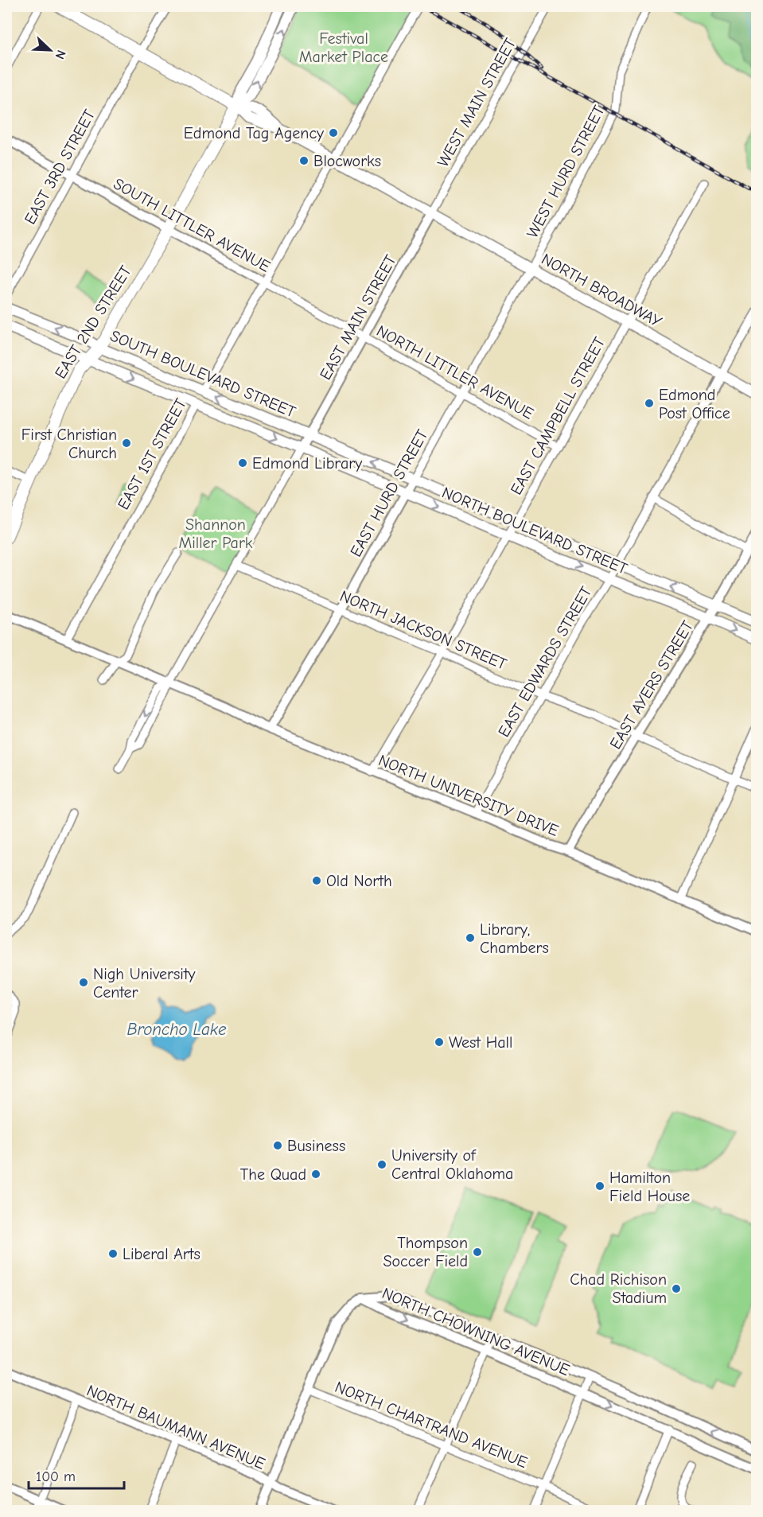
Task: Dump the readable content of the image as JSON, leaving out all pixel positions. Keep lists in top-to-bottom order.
{
  "streets": {
    "main road": [
      "NORTH BROADWAY",
      "EAST 2ND STREET",
      "SOUTH BOULEVARD STREET",
      "NORTH BOULEVARD STREET"
    ],
    "street": [
      "WEST MAIN STREET",
      "EAST 3RD STREET",
      "WEST HURD STREET",
      "SOUTH LITTLER AVENUE",
      "EAST MAIN STREET",
      "NORTH LITTLER AVENUE",
      "EAST CAMPBELL STREET",
      "EAST 1ST STREET",
      "EAST HURD STREET",
      "NORTH JACKSON STREET",
      "EAST EDWARDS STREET",
      "EAST AYERS STREET",
      "NORTH UNIVERSITY DRIVE",
      "NORTH CHOWNING AVENUE",
      "NORTH CHARTRAND AVENUE",
      "NORTH BAUMANN AVENUE"
    ]
  },
  "crossings": [
    ["WEST MAIN STREET", "NORTH BROADWAY"],
    ["WEST MAIN STREET", "EAST MAIN STREET"],
    ["EAST 3RD STREET", "SOUTH LITTLER AVENUE"],
    ["WEST HURD STREET", "NORTH BROADWAY"],
    ["WEST HURD STREET", "EAST HURD STREET"],
    ["SOUTH LITTLER AVENUE", "EAST MAIN STREET"],
    ["SOUTH LITTLER AVENUE", "EAST 2ND STREET"],
    ["SOUTH LITTLER AVENUE", "NORTH LITTLER AVENUE"],
    ["SOUTH LITTLER AVENUE", "EAST 1ST STREET"],
    ["NORTH BROADWAY", "EAST MAIN STREET"],
    ["NORTH BROADWAY", "EAST 2ND STREET"],
    ["NORTH BROADWAY", "EAST CAMPBELL STREET"],
    ["NORTH BROADWAY", "EAST 1ST STREET"],
    ["NORTH BROADWAY", "EAST HURD STREET"],
    ["NORTH BROADWAY", "EAST EDWARDS STREET"],
    ["EAST MAIN STREET", "NORTH LITTLER AVENUE"],
    ["EAST MAIN STREET", "SOUTH BOULEVARD STREET"],
    ["EAST MAIN STREET", "NORTH BOULEVARD STREET"],
    ["EAST 2ND STREET", "SOUTH BOULEVARD STREET"],
    ["NORTH LITTLER AVENUE", "EAST CAMPBELL STREET"],
    ["NORTH LITTLER AVENUE", "EAST HURD STREET"],
    ["SOUTH BOULEVARD STREET", "EAST 1ST STREET"],
    ["SOUTH BOULEVARD STREET", "NORTH BOULEVARD STREET"],
    ["EAST CAMPBELL STREET", "NORTH BOULEVARD STREET"],
    ["EAST CAMPBELL STREET", "NORTH JACKSON STREET"],
    ["EAST CAMPBELL STREET", "NORTH UNIVERSITY DRIVE"],
    ["EAST 1ST STREET", "NORTH UNIVERSITY DRIVE"],
    ["EAST HURD STREET", "NORTH BOULEVARD STREET"],
    ["EAST HURD STREET", "NORTH JACKSON STREET"],
    ["EAST HURD STREET", "NORTH UNIVERSITY DRIVE"],
    ["NORTH BOULEVARD STREET", "EAST EDWARDS STREET"],
    ["NORTH BOULEVARD STREET", "EAST AYERS STREET"],
    ["NORTH JACKSON STREET", "EAST EDWARDS STREET"],
    ["NORTH JACKSON STREET", "EAST AYERS STREET"],
    ["EAST EDWARDS STREET", "NORTH UNIVERSITY DRIVE"],
    ["EAST AYERS STREET", "NORTH UNIVERSITY DRIVE"]
  ],
  "water": ["Broncho Lake"],
  "parks": ["Festival Market Place", "Shannon Miller Park"],
  "places": [
    "Edmond Tag Agency",
    "Blocworks",
    "Edmond Post Office",
    "First Christian Church",
    "Edmond Library",
    "Old North",
    "Library, Chambers",
    "Nigh University Center",
    "West Hall",
    "Business",
    "University of Central Oklahoma",
    "The Quad",
    "Hamilton Field House",
    "Thompson Soccer Field",
    "Liberal Arts",
    "Chad Richison Stadium"
  ],
  "scale_bar": "100 m",
  "north": "bottom right"
}
